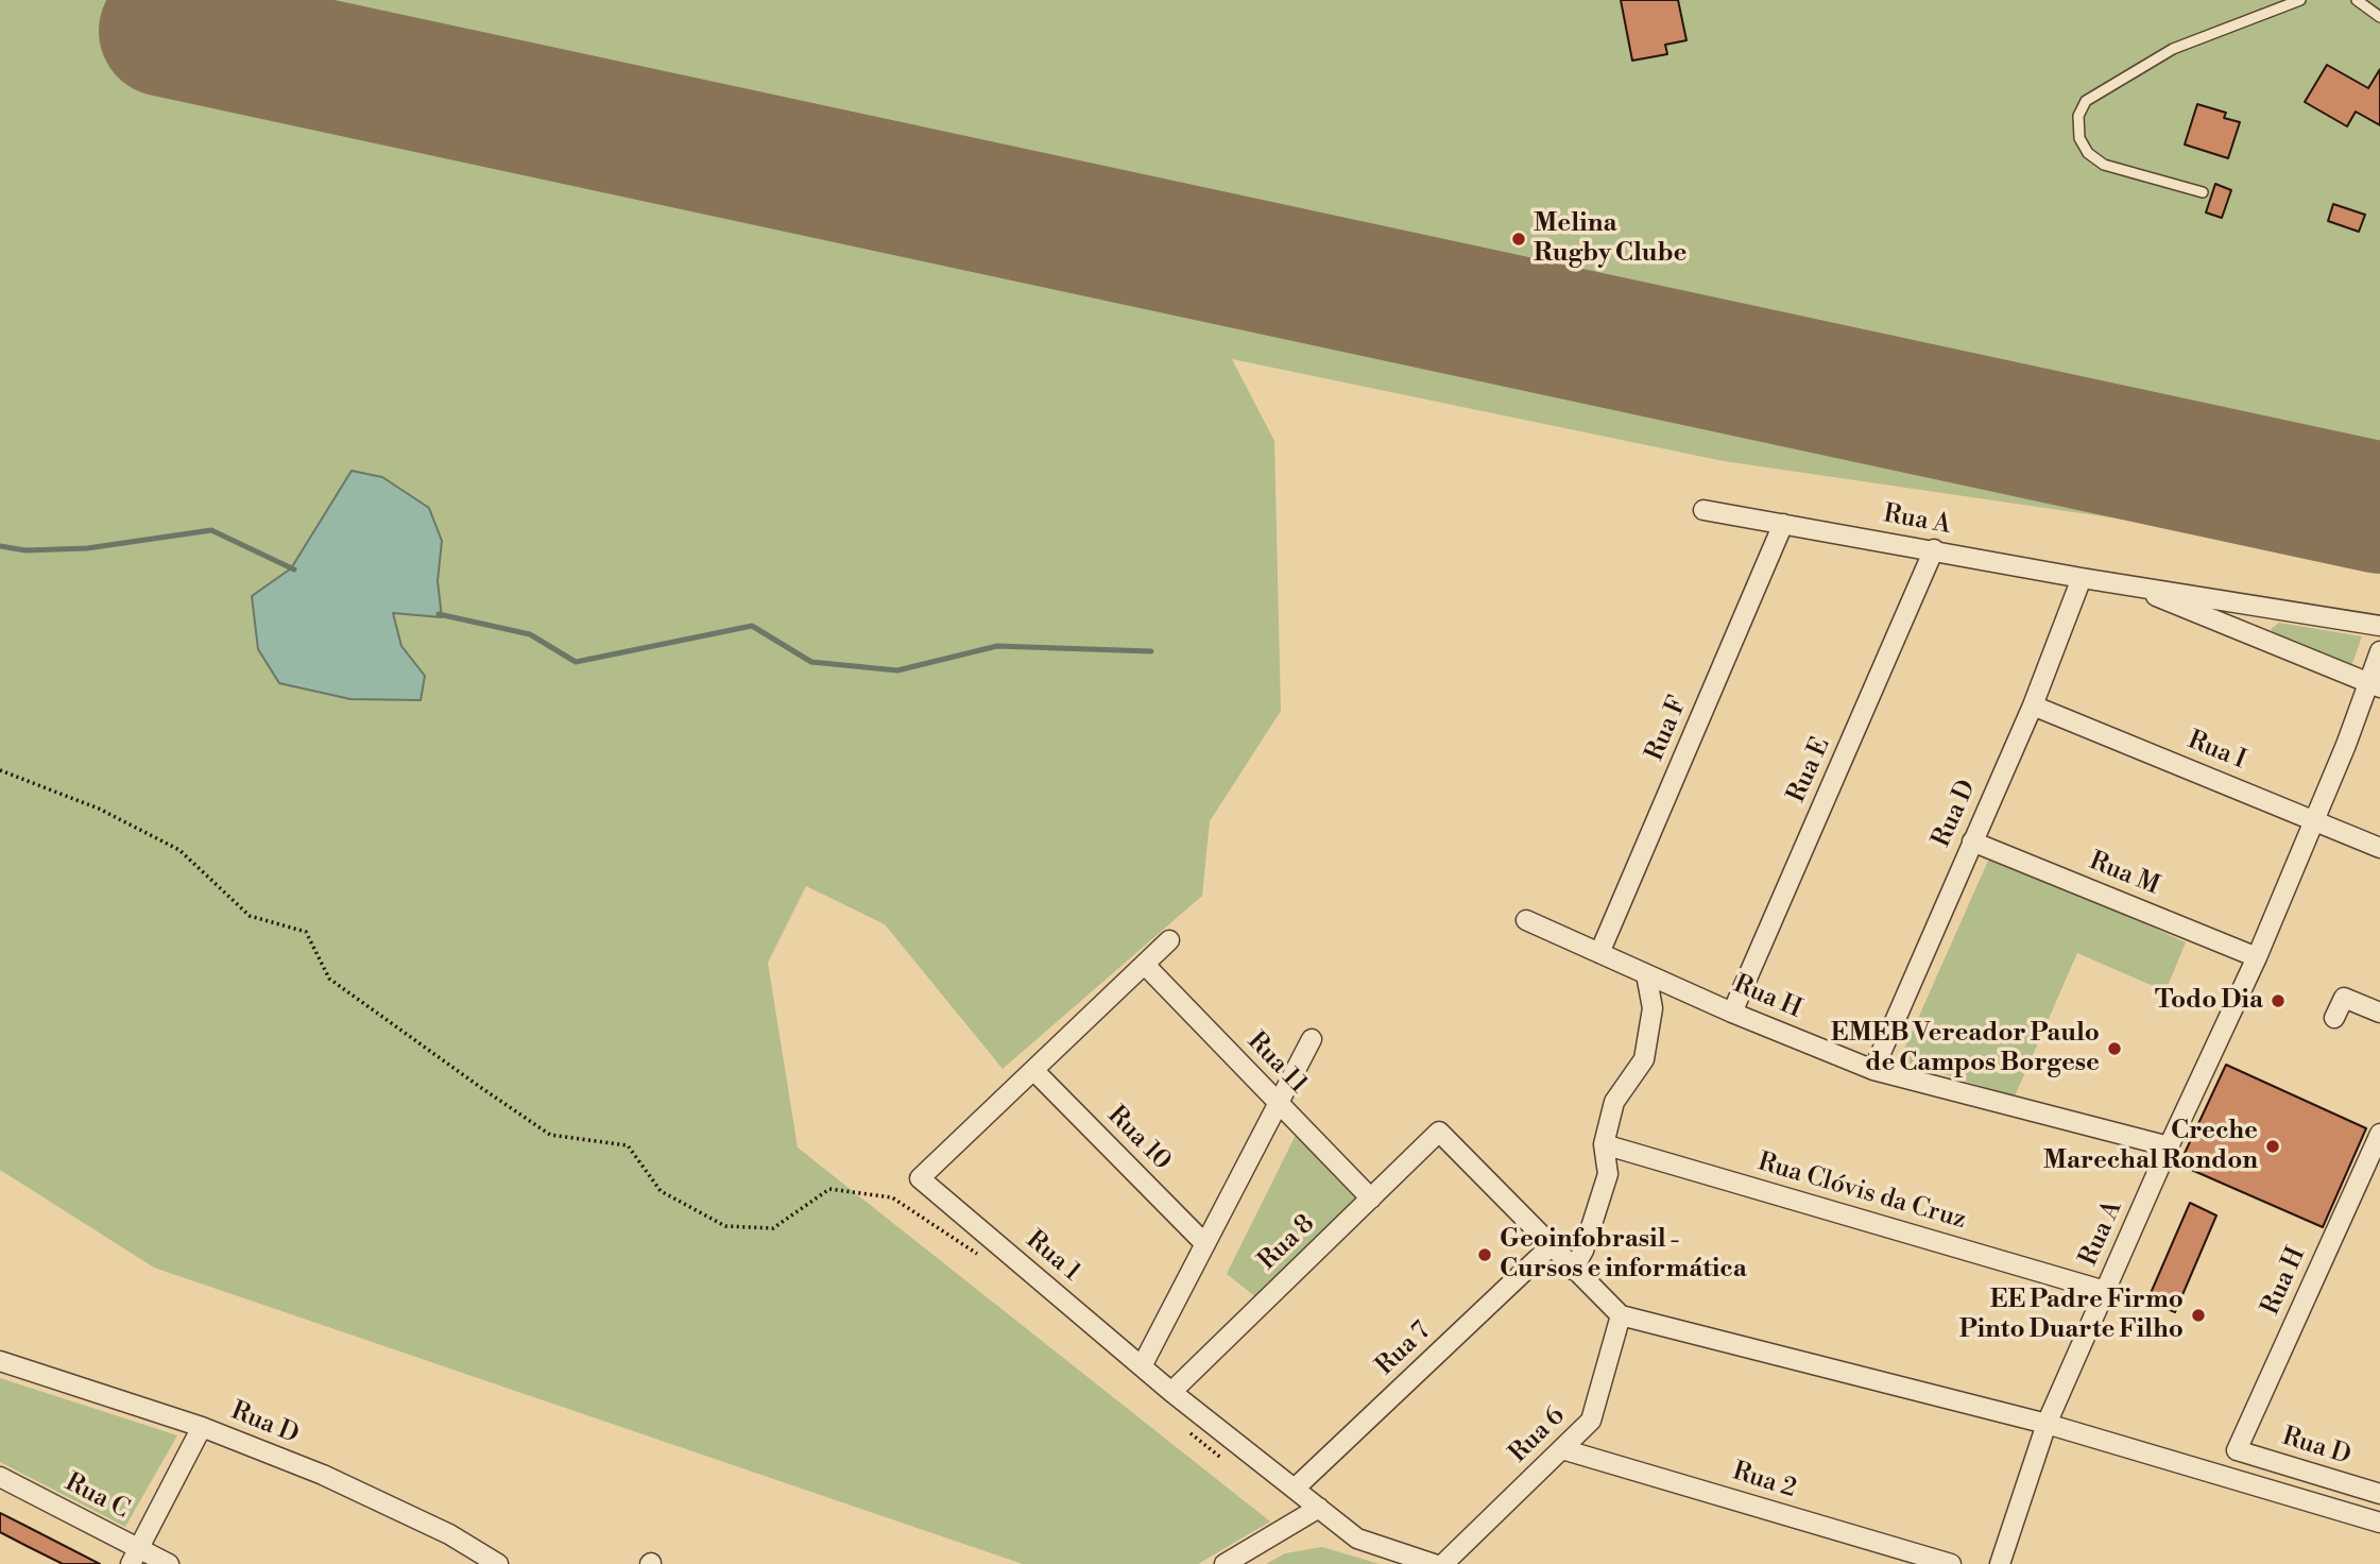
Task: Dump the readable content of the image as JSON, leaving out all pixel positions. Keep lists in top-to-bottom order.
{
  "streets": {
    "street": [
      "Rua A",
      "Rua F",
      "Rua I",
      "Rua E",
      "Rua D",
      "Rua M",
      "Rua H",
      "Rua 11",
      "Rua 10",
      "Rua Clóvis da Cruz",
      "Rua 8",
      "Rua 1",
      "Rua 7",
      "Rua 6",
      "Rua 2",
      "Rua C"
    ]
  },
  "crossings": [
    ["Rua A", "Rua F"],
    ["Rua A", "Rua I"],
    ["Rua A", "Rua E"],
    ["Rua A", "Rua D"],
    ["Rua A", "Rua M"],
    ["Rua A", "Rua H"],
    ["Rua A", "Rua Clóvis da Cruz"],
    ["Rua F", "Rua H"],
    ["Rua I", "Rua D"],
    ["Rua E", "Rua H"],
    ["Rua D", "Rua M"],
    ["Rua D", "Rua H"],
    ["Rua 11", "Rua 8"],
    ["Rua 11", "Rua 1"],
    ["Rua 10", "Rua 1"],
    ["Rua 8", "Rua 1"],
    ["Rua 8", "Rua 7"],
    ["Rua 1", "Rua 7"],
    ["Rua 6", "Rua 2"]
  ],
  "places": [
    "Melina Rugby Clube",
    "Todo Dia",
    "EMEB Vereador Paulo de Campos Borgese",
    "Creche Marechal Rondon",
    "Geoinfobrasil - Cursos e informática",
    "EE Padre Firmo Pinto Duarte Filho"
  ]
}
